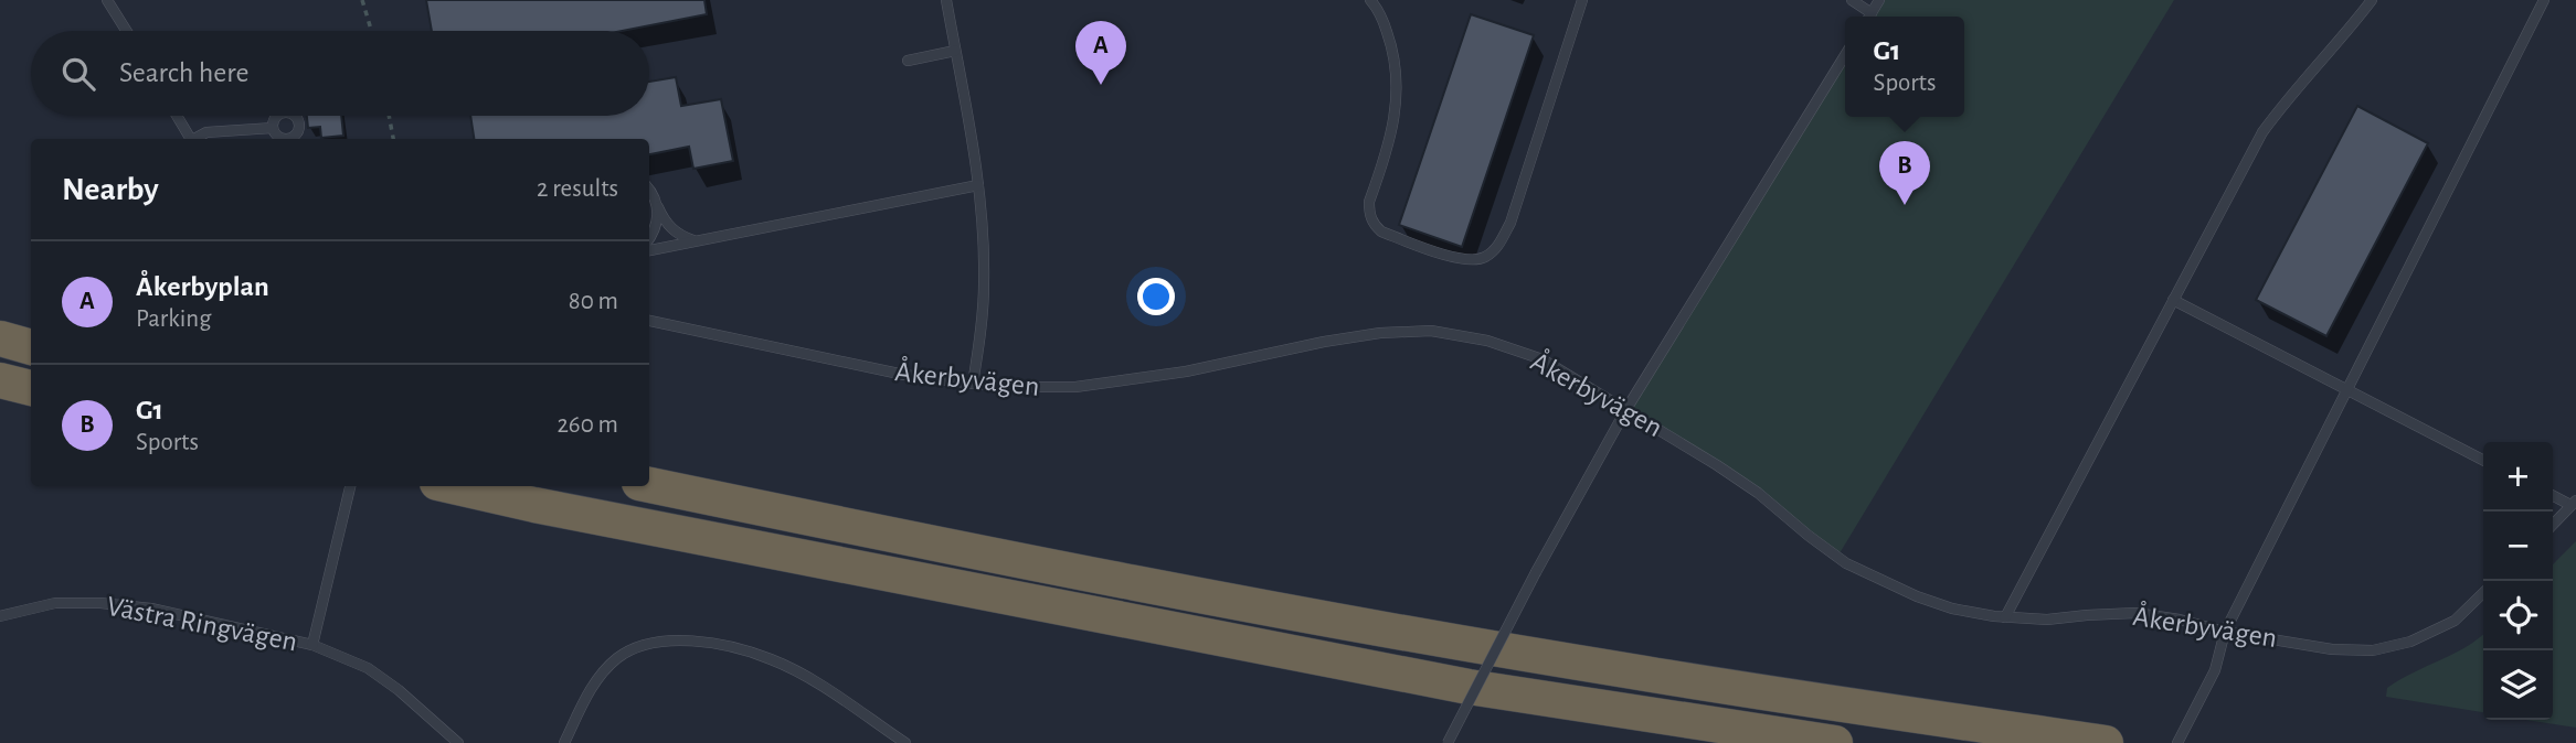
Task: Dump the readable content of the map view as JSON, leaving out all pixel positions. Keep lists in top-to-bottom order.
{
  "streets": {
    "lane": ["Åkerbyvägen", "Västra Ringvägen"]
  },
  "page": {
    "popup": ["G1", "Sports"],
    "pins": ["A", "B"],
    "search": "Search here",
    "heading": ["Nearby", "2 results"],
    "list": [
      {
        "mark": "A",
        "name": "Åkerbyplan",
        "note": "Parking",
        "value": "80 m"
      },
      {
        "mark": "B",
        "name": "G1",
        "note": "Sports",
        "value": "260 m"
      }
    ],
    "map_buttons": ["+", "−"]
  }
}
